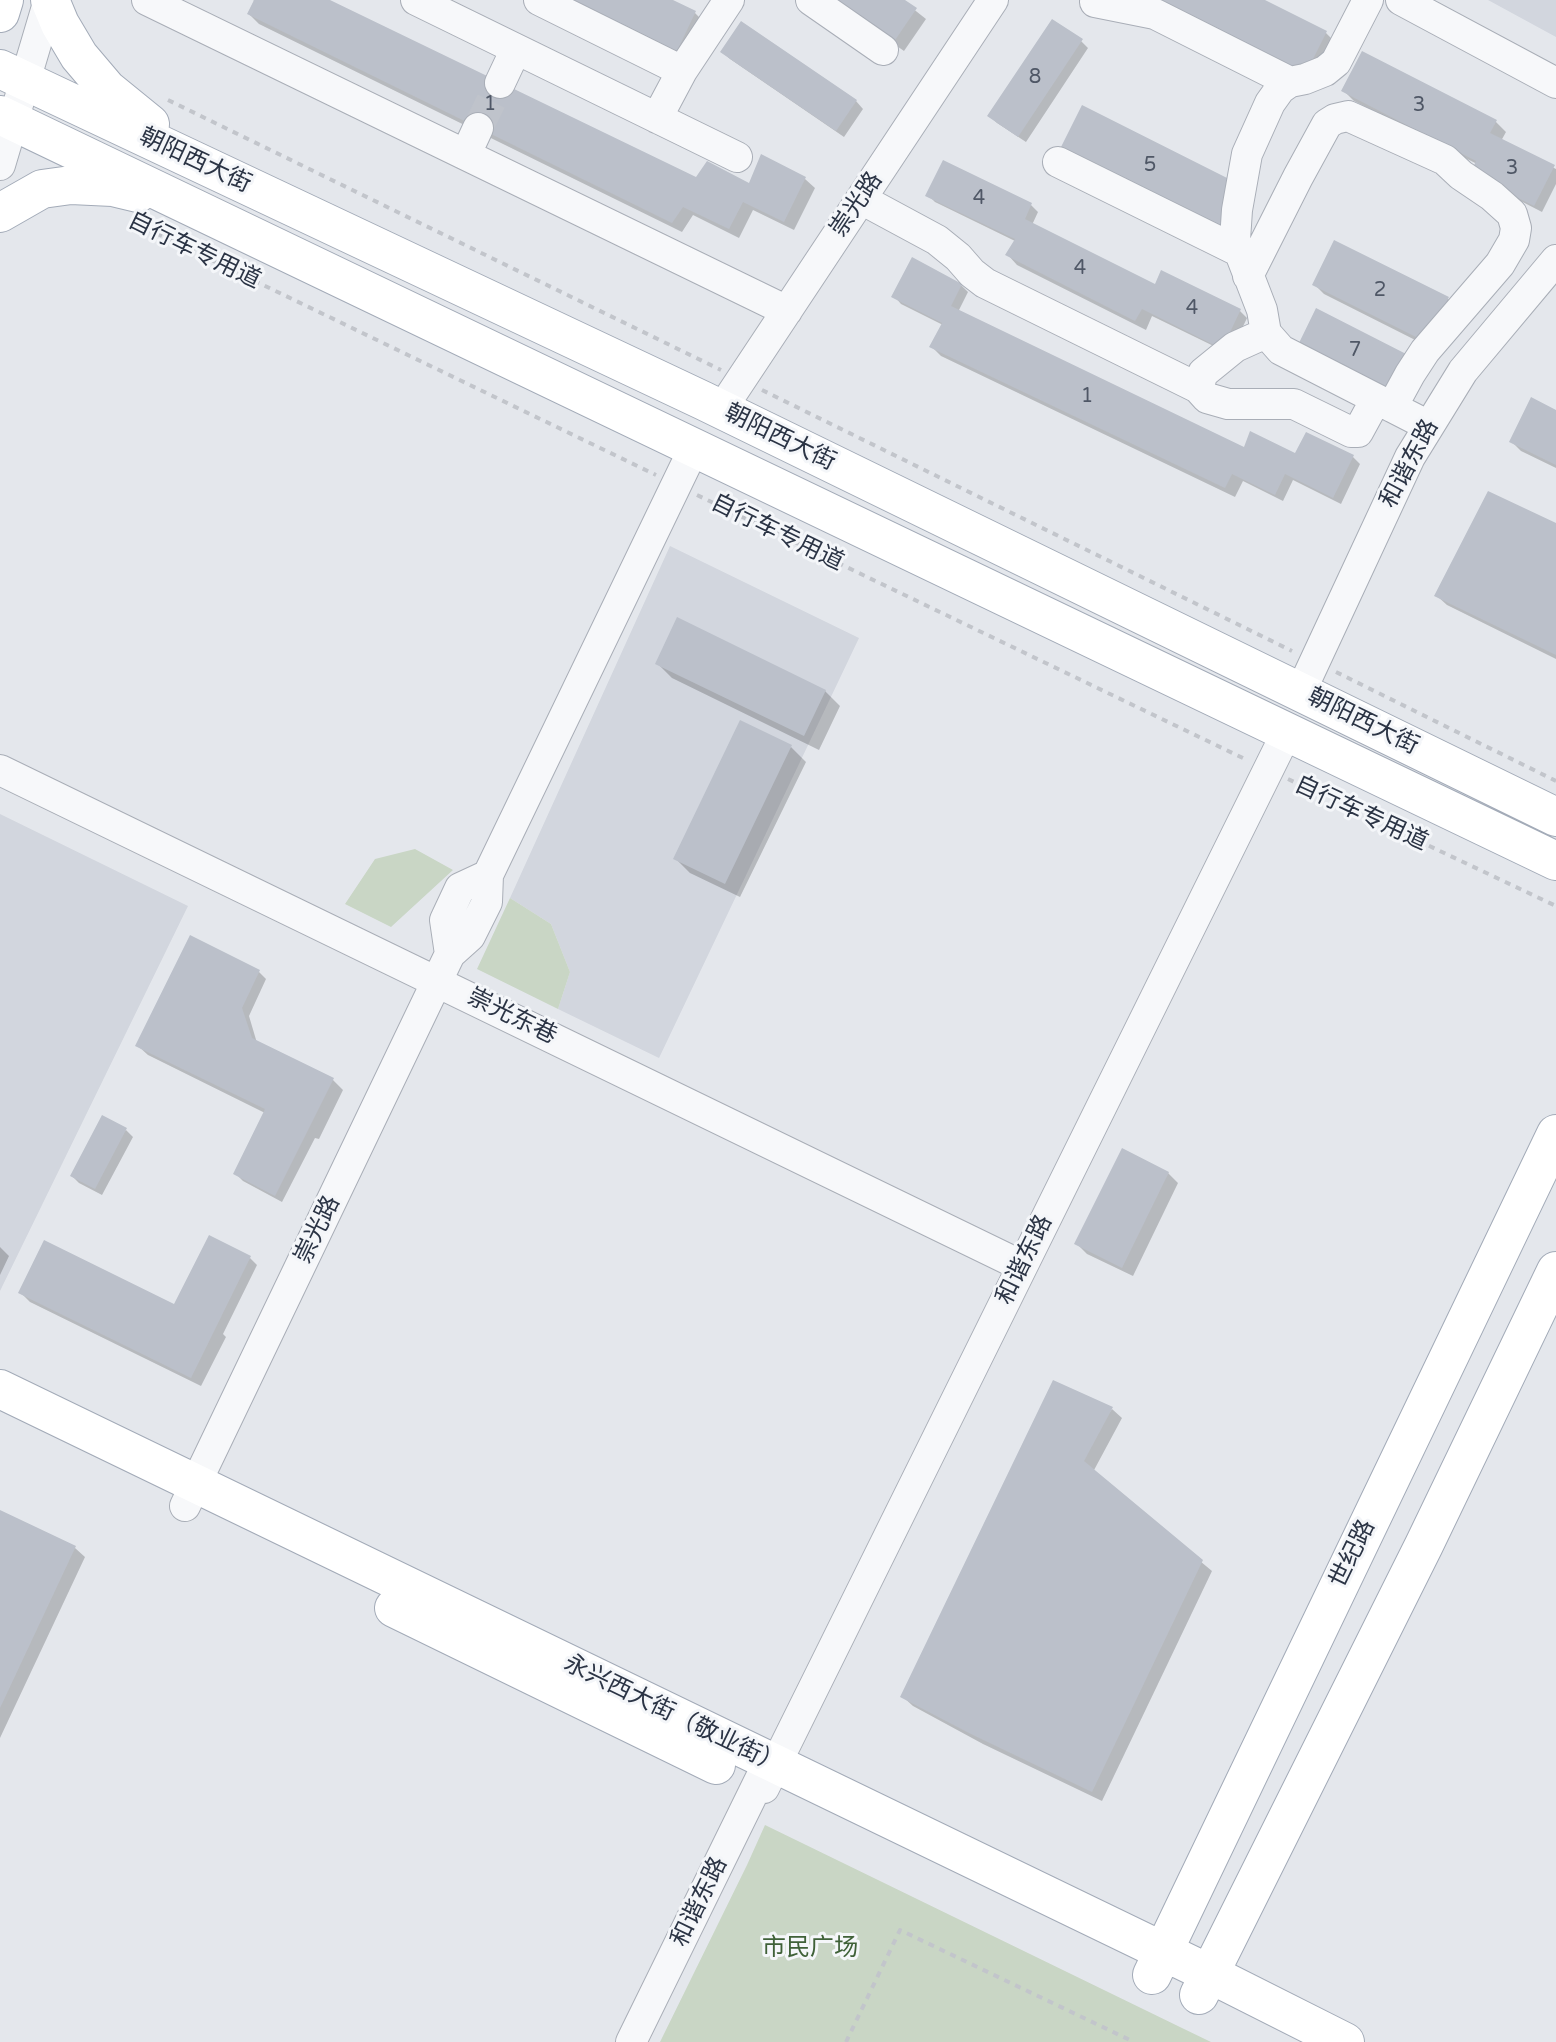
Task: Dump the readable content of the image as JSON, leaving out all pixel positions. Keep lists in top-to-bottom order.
{
  "streets": {
    "main road": ["朝阳西大街", "世纪路", "永兴西大街（敬业街）"],
    "street": ["崇光路", "和谐东路", "崇光东巷"],
    "path": ["自行车专用道"]
  },
  "crossings": [
    ["朝阳西大街", "崇光路"],
    ["朝阳西大街", "和谐东路"],
    ["崇光路", "自行车专用道"],
    ["崇光路", "崇光东巷"],
    ["崇光路", "永兴西大街（敬业街）"],
    ["自行车专用道", "和谐东路"],
    ["和谐东路", "崇光东巷"],
    ["和谐东路", "永兴西大街（敬业街）"],
    ["世纪路", "永兴西大街（敬业街）"]
  ],
  "parks": ["市民广场"],
  "house_numbers": [
    "8",
    "1",
    "3",
    "5",
    "3",
    "4",
    "4",
    "2",
    "4",
    "7",
    "1"
  ]
}
